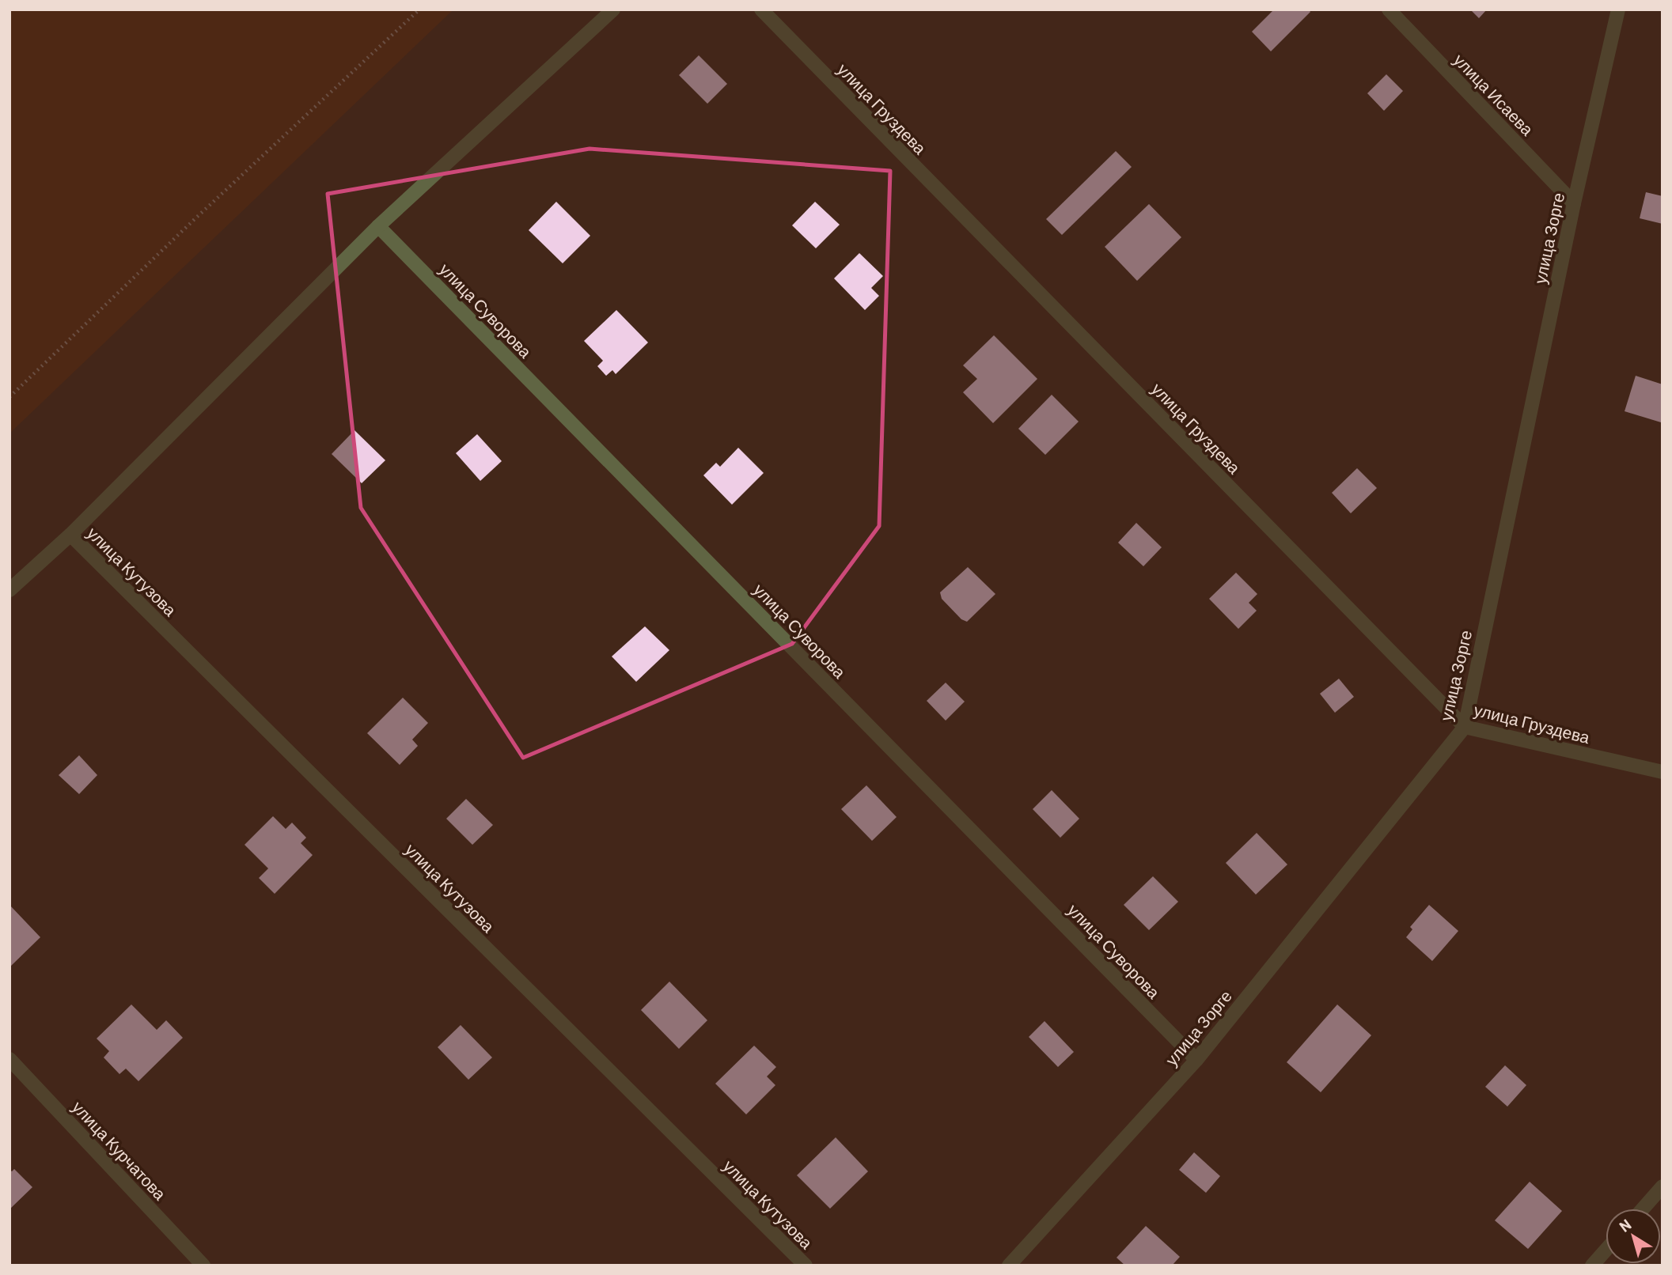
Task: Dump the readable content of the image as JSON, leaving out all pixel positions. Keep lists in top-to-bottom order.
{
  "streets": {
    "street": [
      "улица Исаева",
      "улица Груздева",
      "улица Зорге",
      "улица Суворова",
      "улица Кутузова",
      "улица Курчатова"
    ]
  },
  "crossings": [
    ["улица Исаева", "улица Зорге"],
    ["улица Груздева", "улица Зорге"],
    ["улица Зорге", "улица Суворова"]
  ],
  "north": "top left"
}
